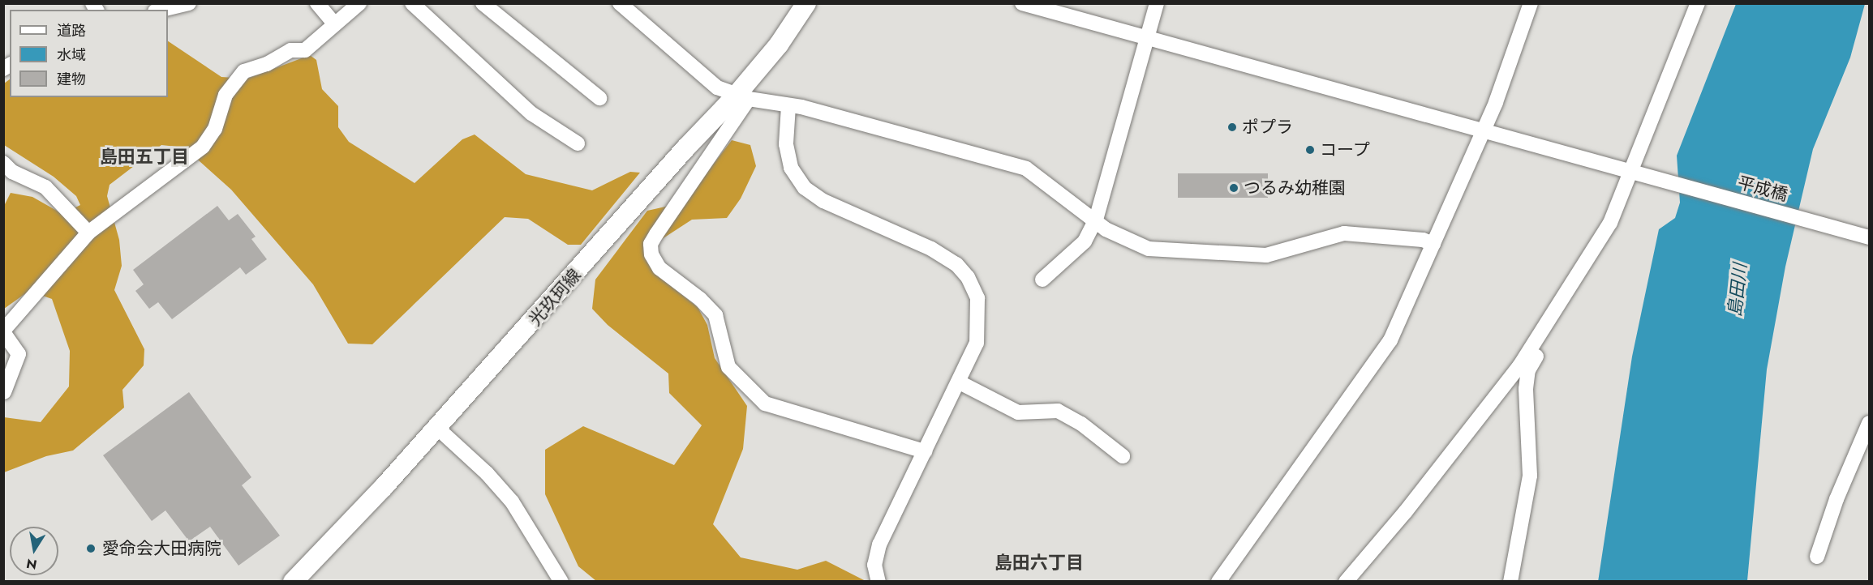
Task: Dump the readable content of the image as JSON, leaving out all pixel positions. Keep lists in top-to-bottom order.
{
  "streets": {
    "main road": ["光玖珂線"],
    "street": ["平成橋"]
  },
  "districts": ["島田五丁目", "島田六丁目"],
  "water": ["島田川"],
  "places": [
    "ポプラ",
    "コープ",
    "つるみ幼稚園",
    "愛命会大田病院"
  ],
  "legend": ["道路", "水域", "建物"],
  "north": "bottom"
}
